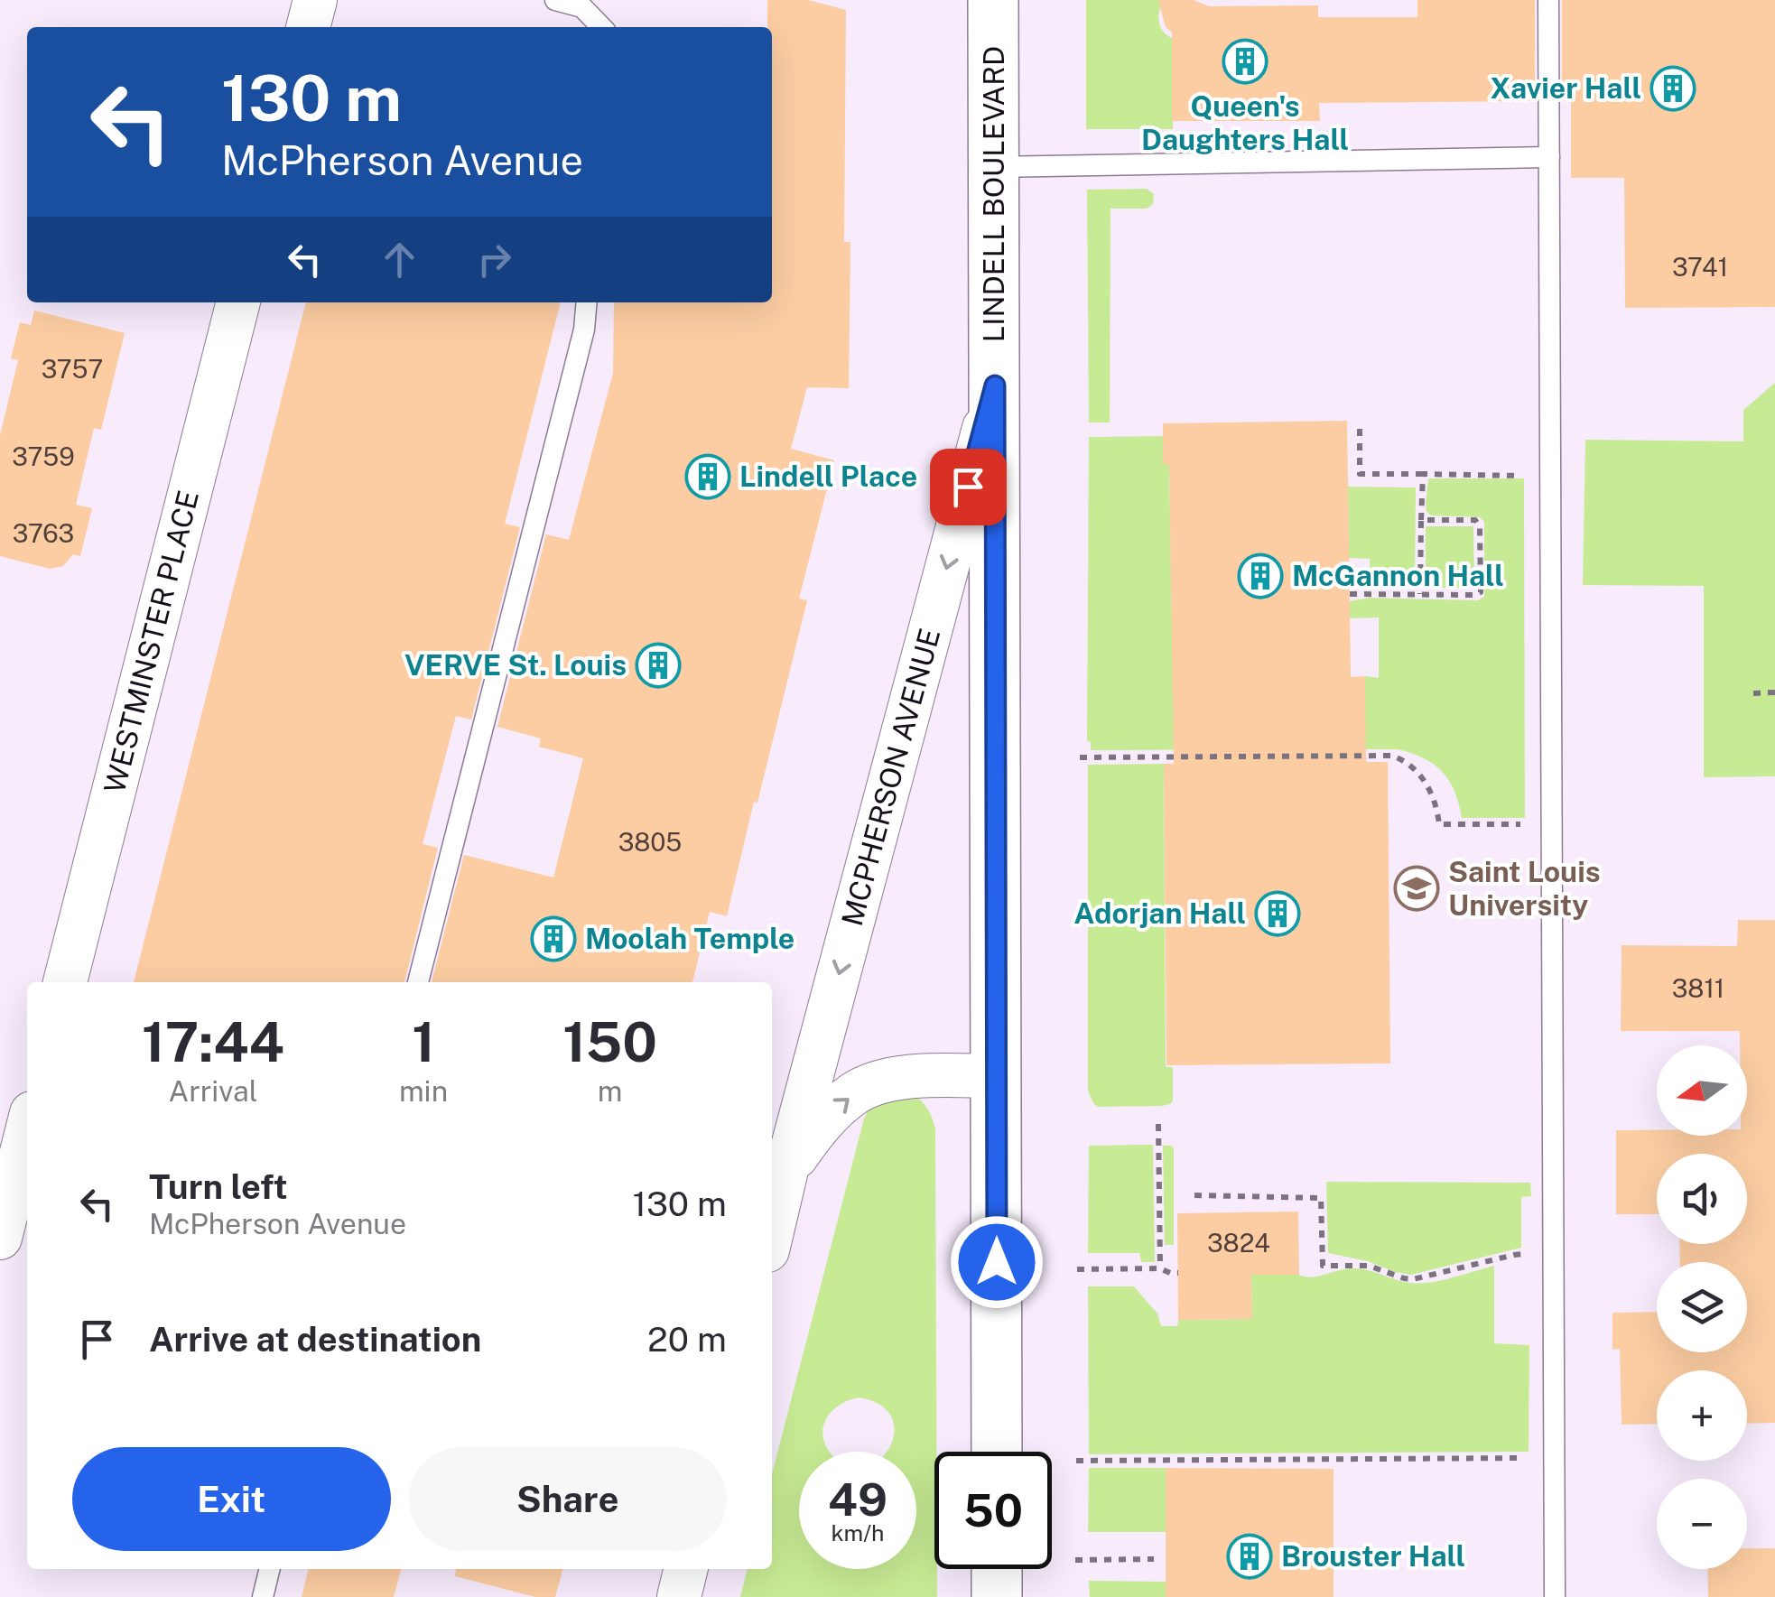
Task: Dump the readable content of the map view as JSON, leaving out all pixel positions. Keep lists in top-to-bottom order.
{
  "streets": {
    "main road": ["LINDELL BOULEVARD"],
    "street": ["WESTMINSTER PLACE", "MCPHERSON AVENUE"]
  },
  "crossings": [
    ["LINDELL BOULEVARD", "MCPHERSON AVENUE"]
  ],
  "places": {
    "building": [
      "Queen's Daughters Hall",
      "Xavier Hall",
      "Lindell Place",
      "McGannon Hall",
      "VERVE St. Louis",
      "Adorjan Hall",
      "Moolah Temple",
      "Brouster Hall"
    ],
    "school or university": ["Saint Louis University"]
  },
  "house_numbers": [
    "3741",
    "3757",
    "3759",
    "3763",
    "3805",
    "3811",
    "3824"
  ],
  "north": "left",
  "page": {
    "turn": ["130 m", "McPherson Avenue"],
    "eta": [
      "17:44",
      "Arrival",
      "1",
      "min",
      "150",
      "m"
    ],
    "map_buttons": ["+", "−"],
    "list": [
      {
        "name": "Turn left",
        "note": "McPherson Avenue",
        "value": "130 m"
      },
      {
        "name": "Arrive at destination",
        "value": "20 m"
      }
    ],
    "buttons": ["Exit", "Share"],
    "speed": "49 km/h",
    "limit": "50"
  }
}
